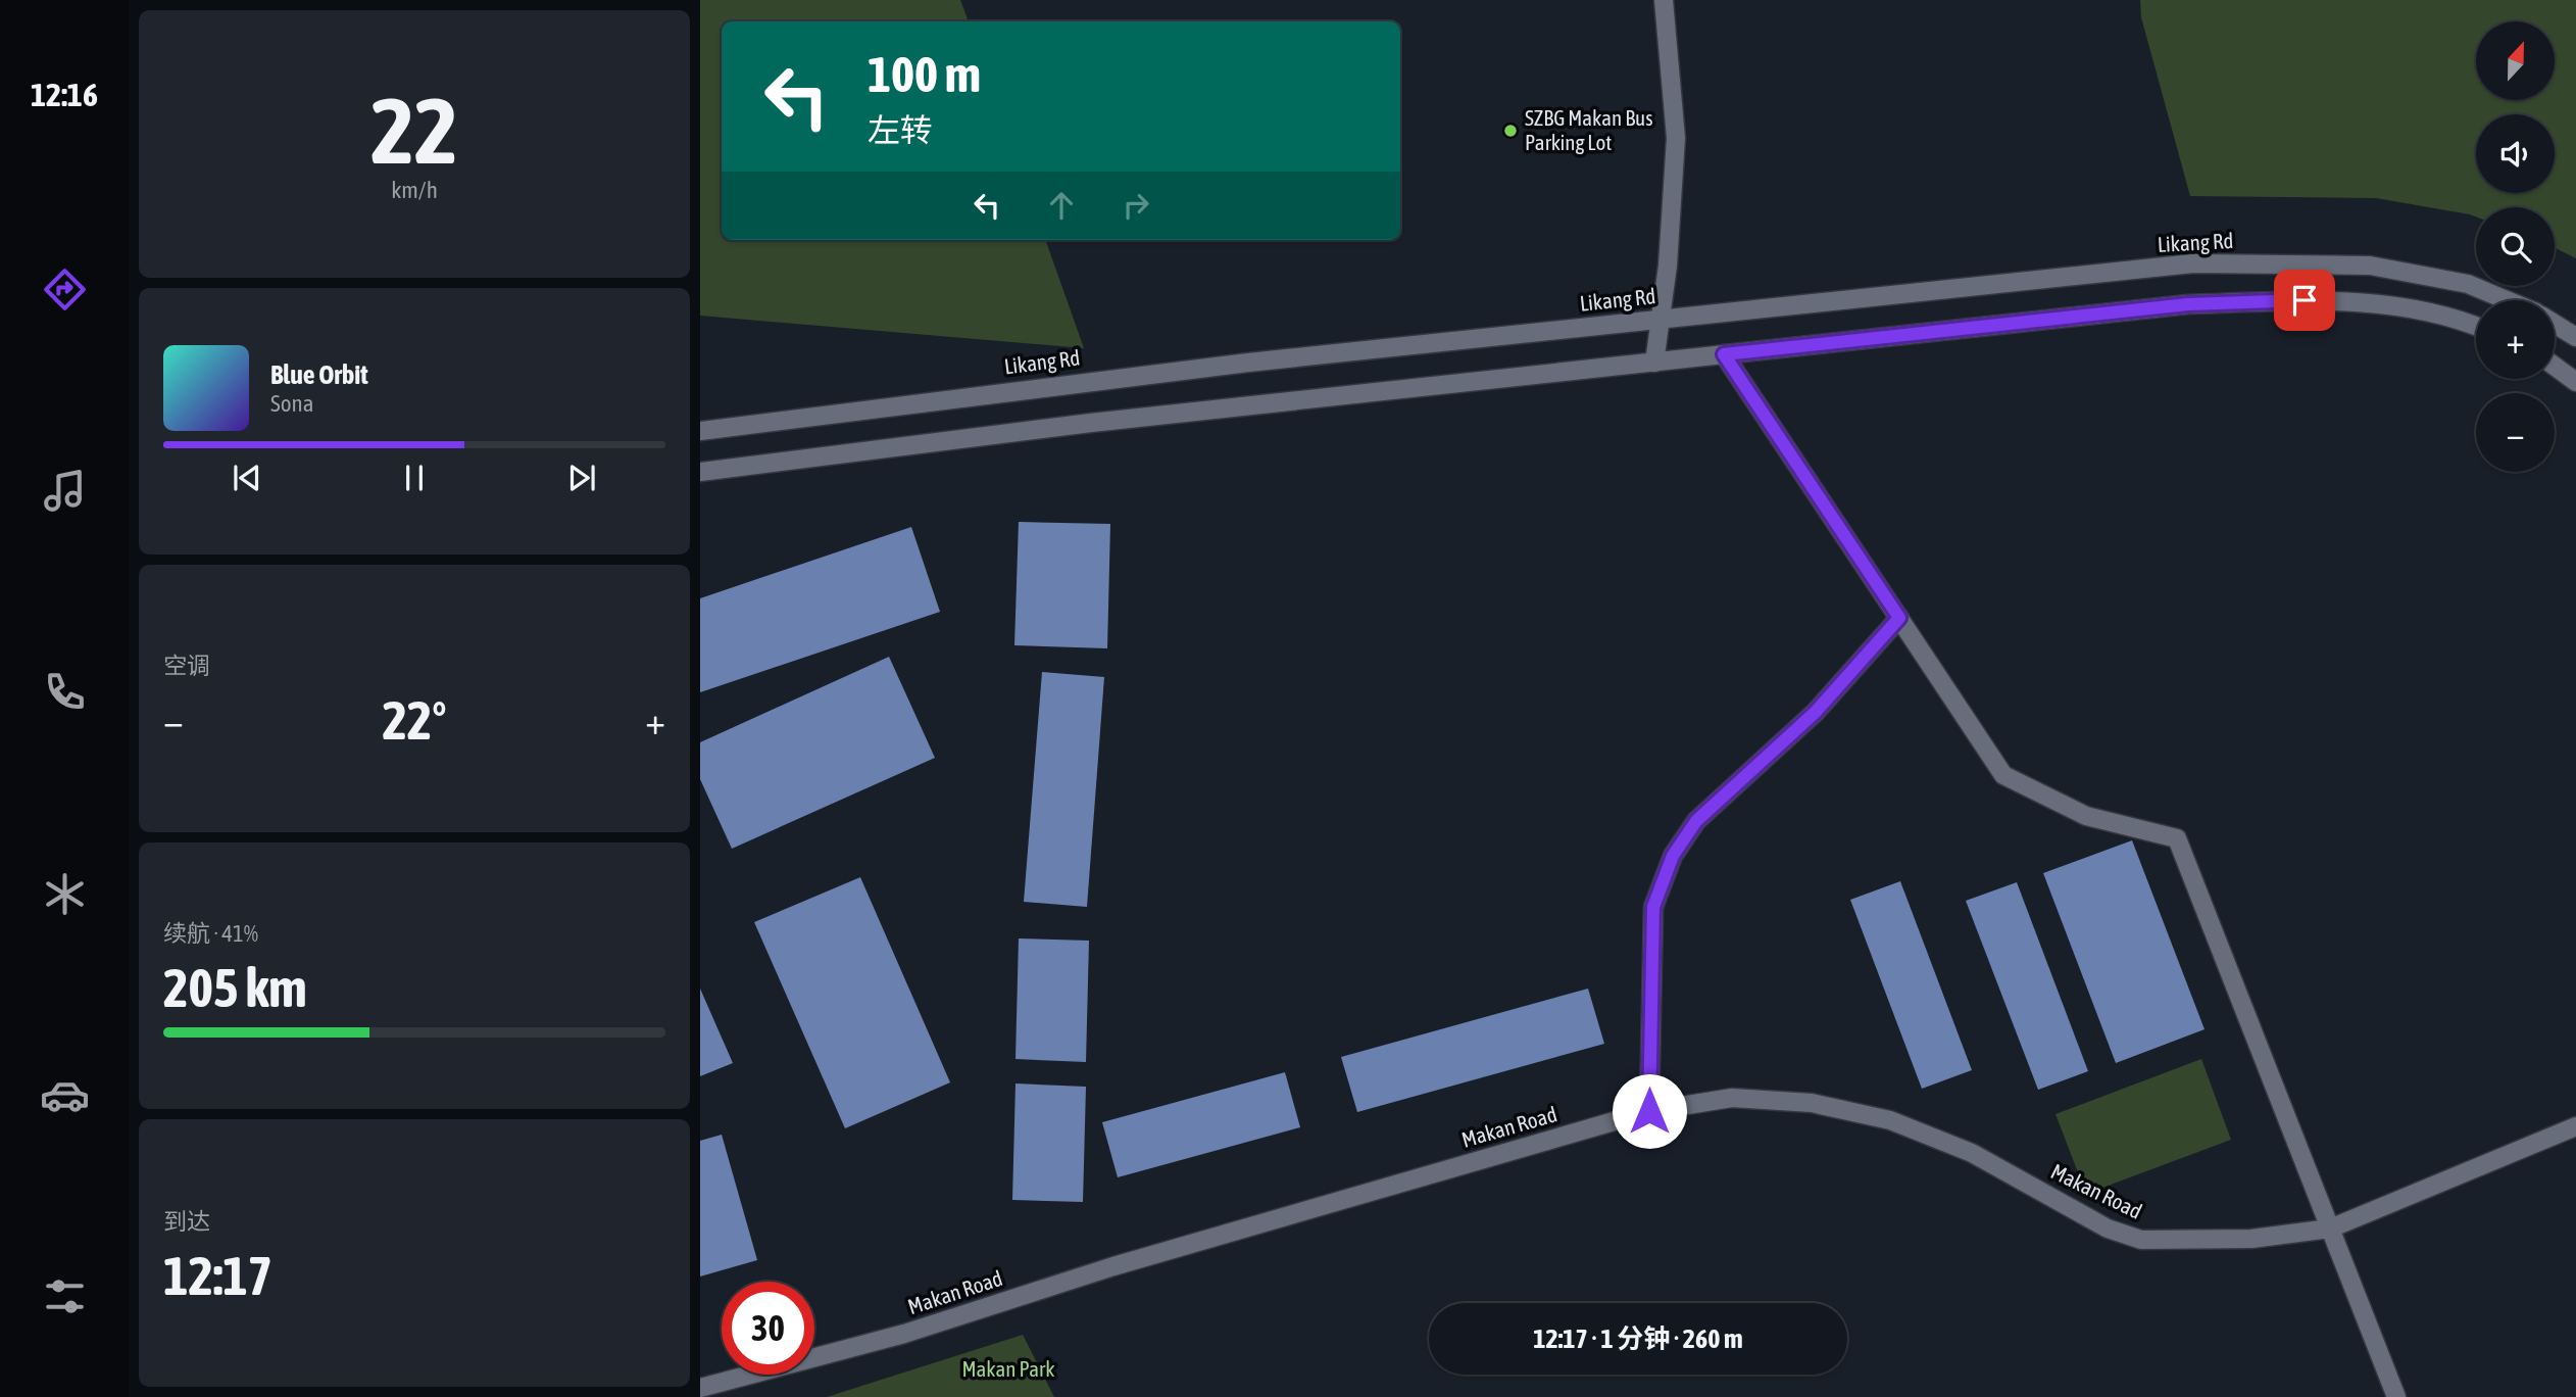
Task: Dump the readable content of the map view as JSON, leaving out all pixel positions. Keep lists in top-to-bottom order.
{
  "streets": {
    "street": ["Likang Rd", "Makan Road"]
  },
  "parks": ["Makan Park"],
  "places": ["SZBG Makan Bus Parking Lot"],
  "north": "top",
  "page": {
    "tabs": "12:16",
    "tile": [
      ["22", "km/h"],
      "空调",
      ["续航 · 41%", "205 km"],
      ["到达", "12:17"]
    ],
    "map_buttons": ["+", "−"],
    "turn": ["100 m", "左转"],
    "song": ["Blue Orbit", "Sona"],
    "heat": ["−", "22°", "+"],
    "limit": "30",
    "trip": "12:17 · 1 分钟 · 260 m"
  }
}
